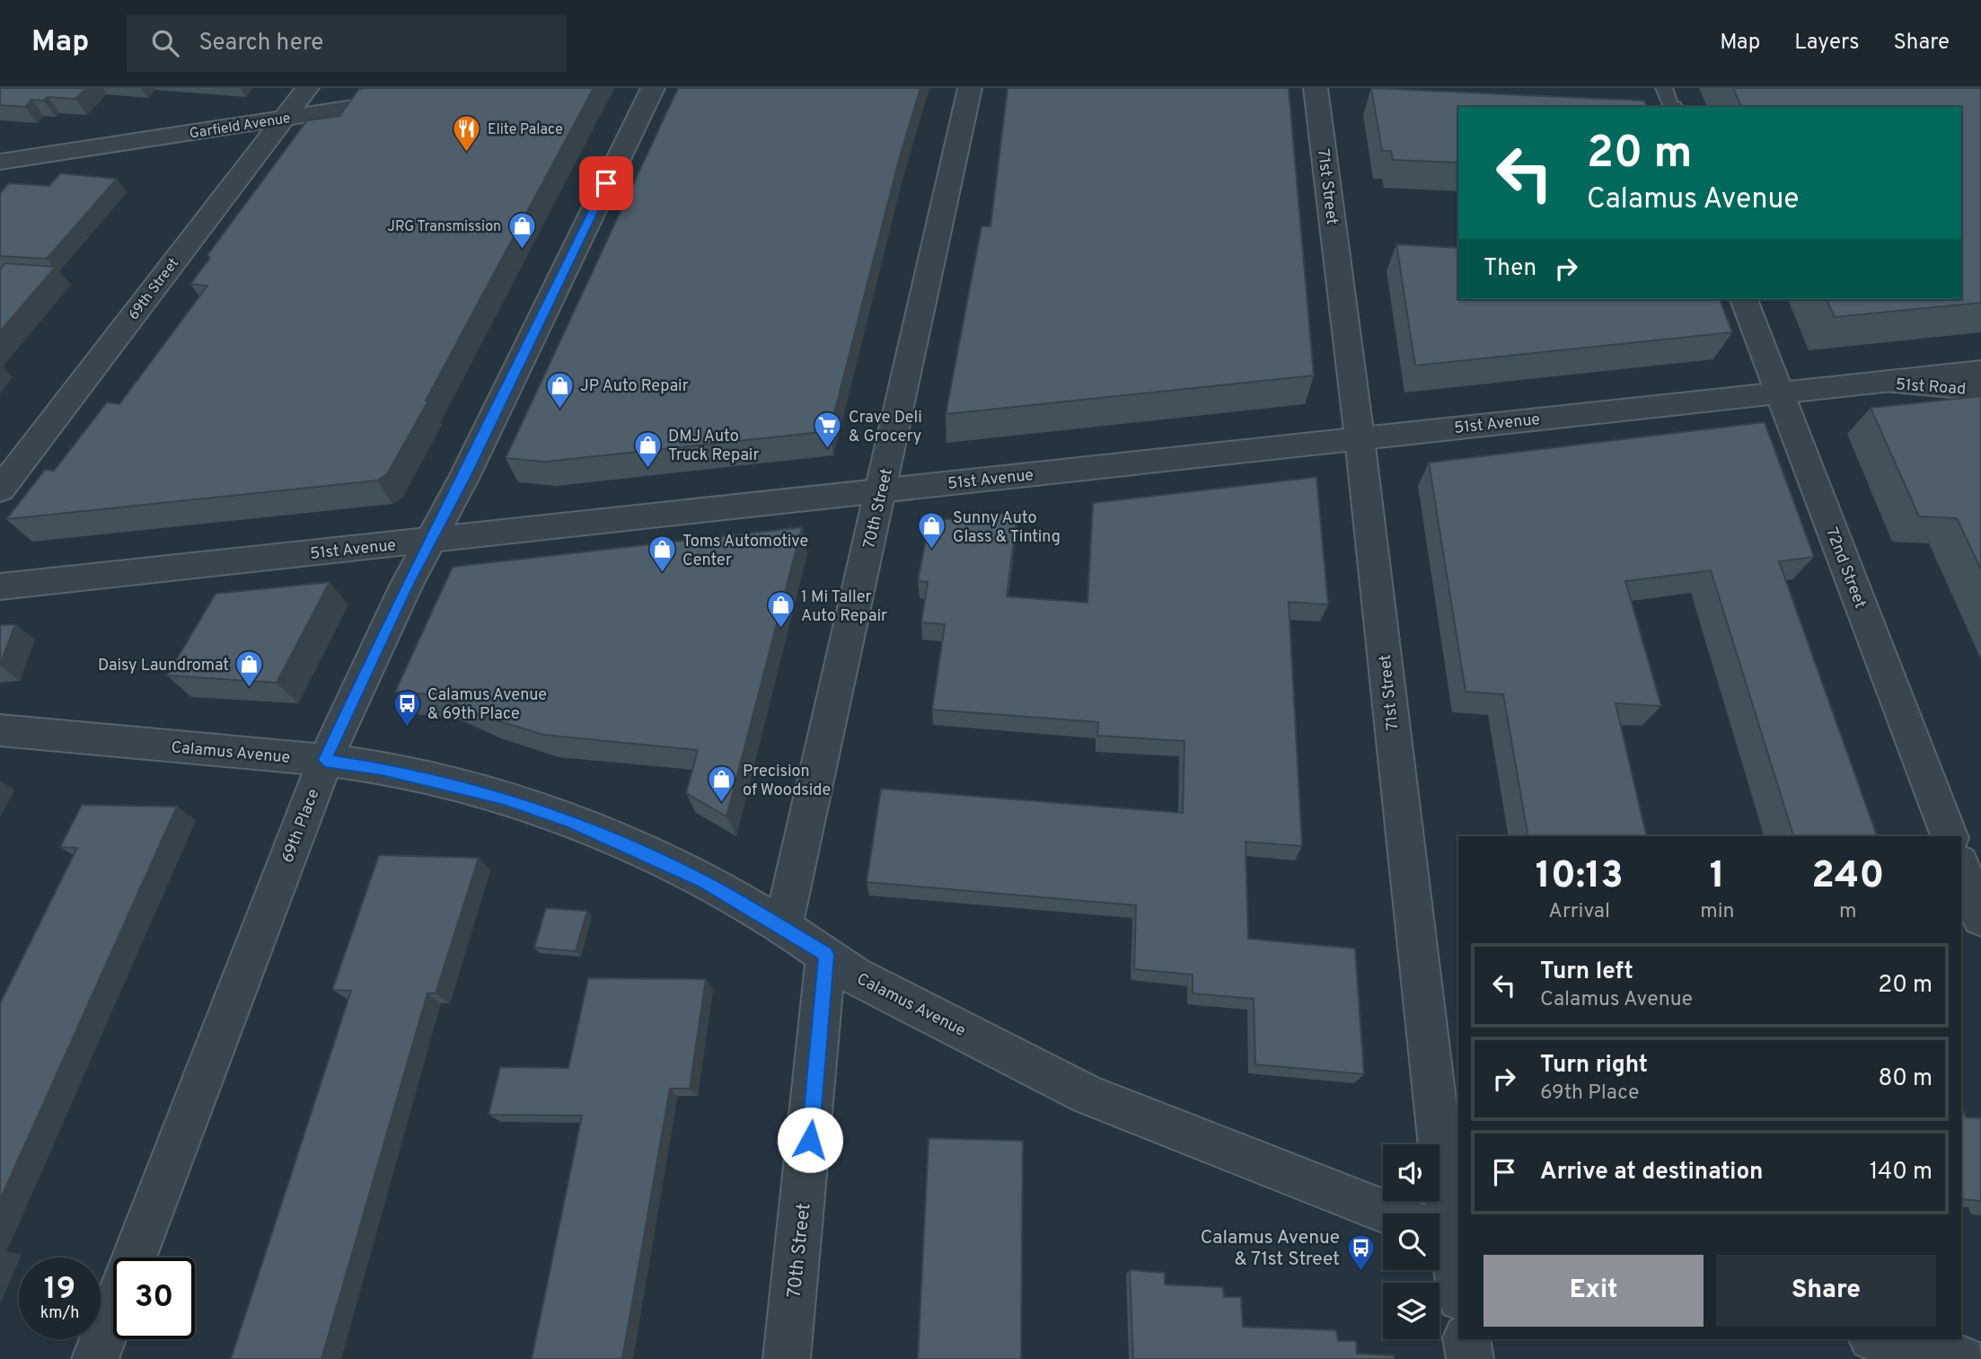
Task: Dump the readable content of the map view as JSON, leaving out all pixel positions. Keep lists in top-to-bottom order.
{
  "streets": {
    "street": [
      "Garfield Avenue",
      "71st Street",
      "69th Street",
      "51st Road",
      "51st Avenue",
      "70th Street",
      "72nd Street",
      "Calamus Avenue",
      "69th Place"
    ]
  },
  "crossings": [
    ["Garfield Avenue", "69th Street"],
    ["71st Street", "51st Avenue"],
    ["51st Road", "51st Avenue"],
    ["51st Avenue", "70th Street"],
    ["51st Avenue", "72nd Street"],
    ["51st Avenue", "69th Place"],
    ["70th Street", "Calamus Avenue"],
    ["Calamus Avenue", "69th Place"]
  ],
  "places": {
    "restaurant": ["Elite Palace"],
    "shop": [
      "JRG Transmission",
      "JP Auto Repair",
      "DMJ Auto Truck Repair",
      "Sunny Auto Glass & Tinting",
      "Toms Automotive Center",
      "1 Mi Taller Auto Repair",
      "Daisy Laundromat",
      "Precision of Woodside"
    ],
    "supermarket": ["Crave Deli & Grocery"],
    "bus stop": ["Calamus Avenue & 69th Place", "Calamus Avenue & 71st Street"]
  },
  "page": {
    "header": "Map",
    "search": "Search here",
    "nav": ["Map", "Layers", "Share"],
    "turn": ["20 m", "Calamus Avenue"],
    "then": "Then",
    "eta": [
      "10:13",
      "Arrival",
      "1",
      "min",
      "240",
      "m"
    ],
    "list": [
      {
        "name": "Turn left",
        "note": "Calamus Avenue",
        "value": "20 m"
      },
      {
        "name": "Turn right",
        "note": "69th Place",
        "value": "80 m"
      },
      {
        "name": "Arrive at destination",
        "value": "140 m"
      }
    ],
    "buttons": ["Exit", "Share"],
    "speed": "19 km/h",
    "limit": "30"
  }
}
